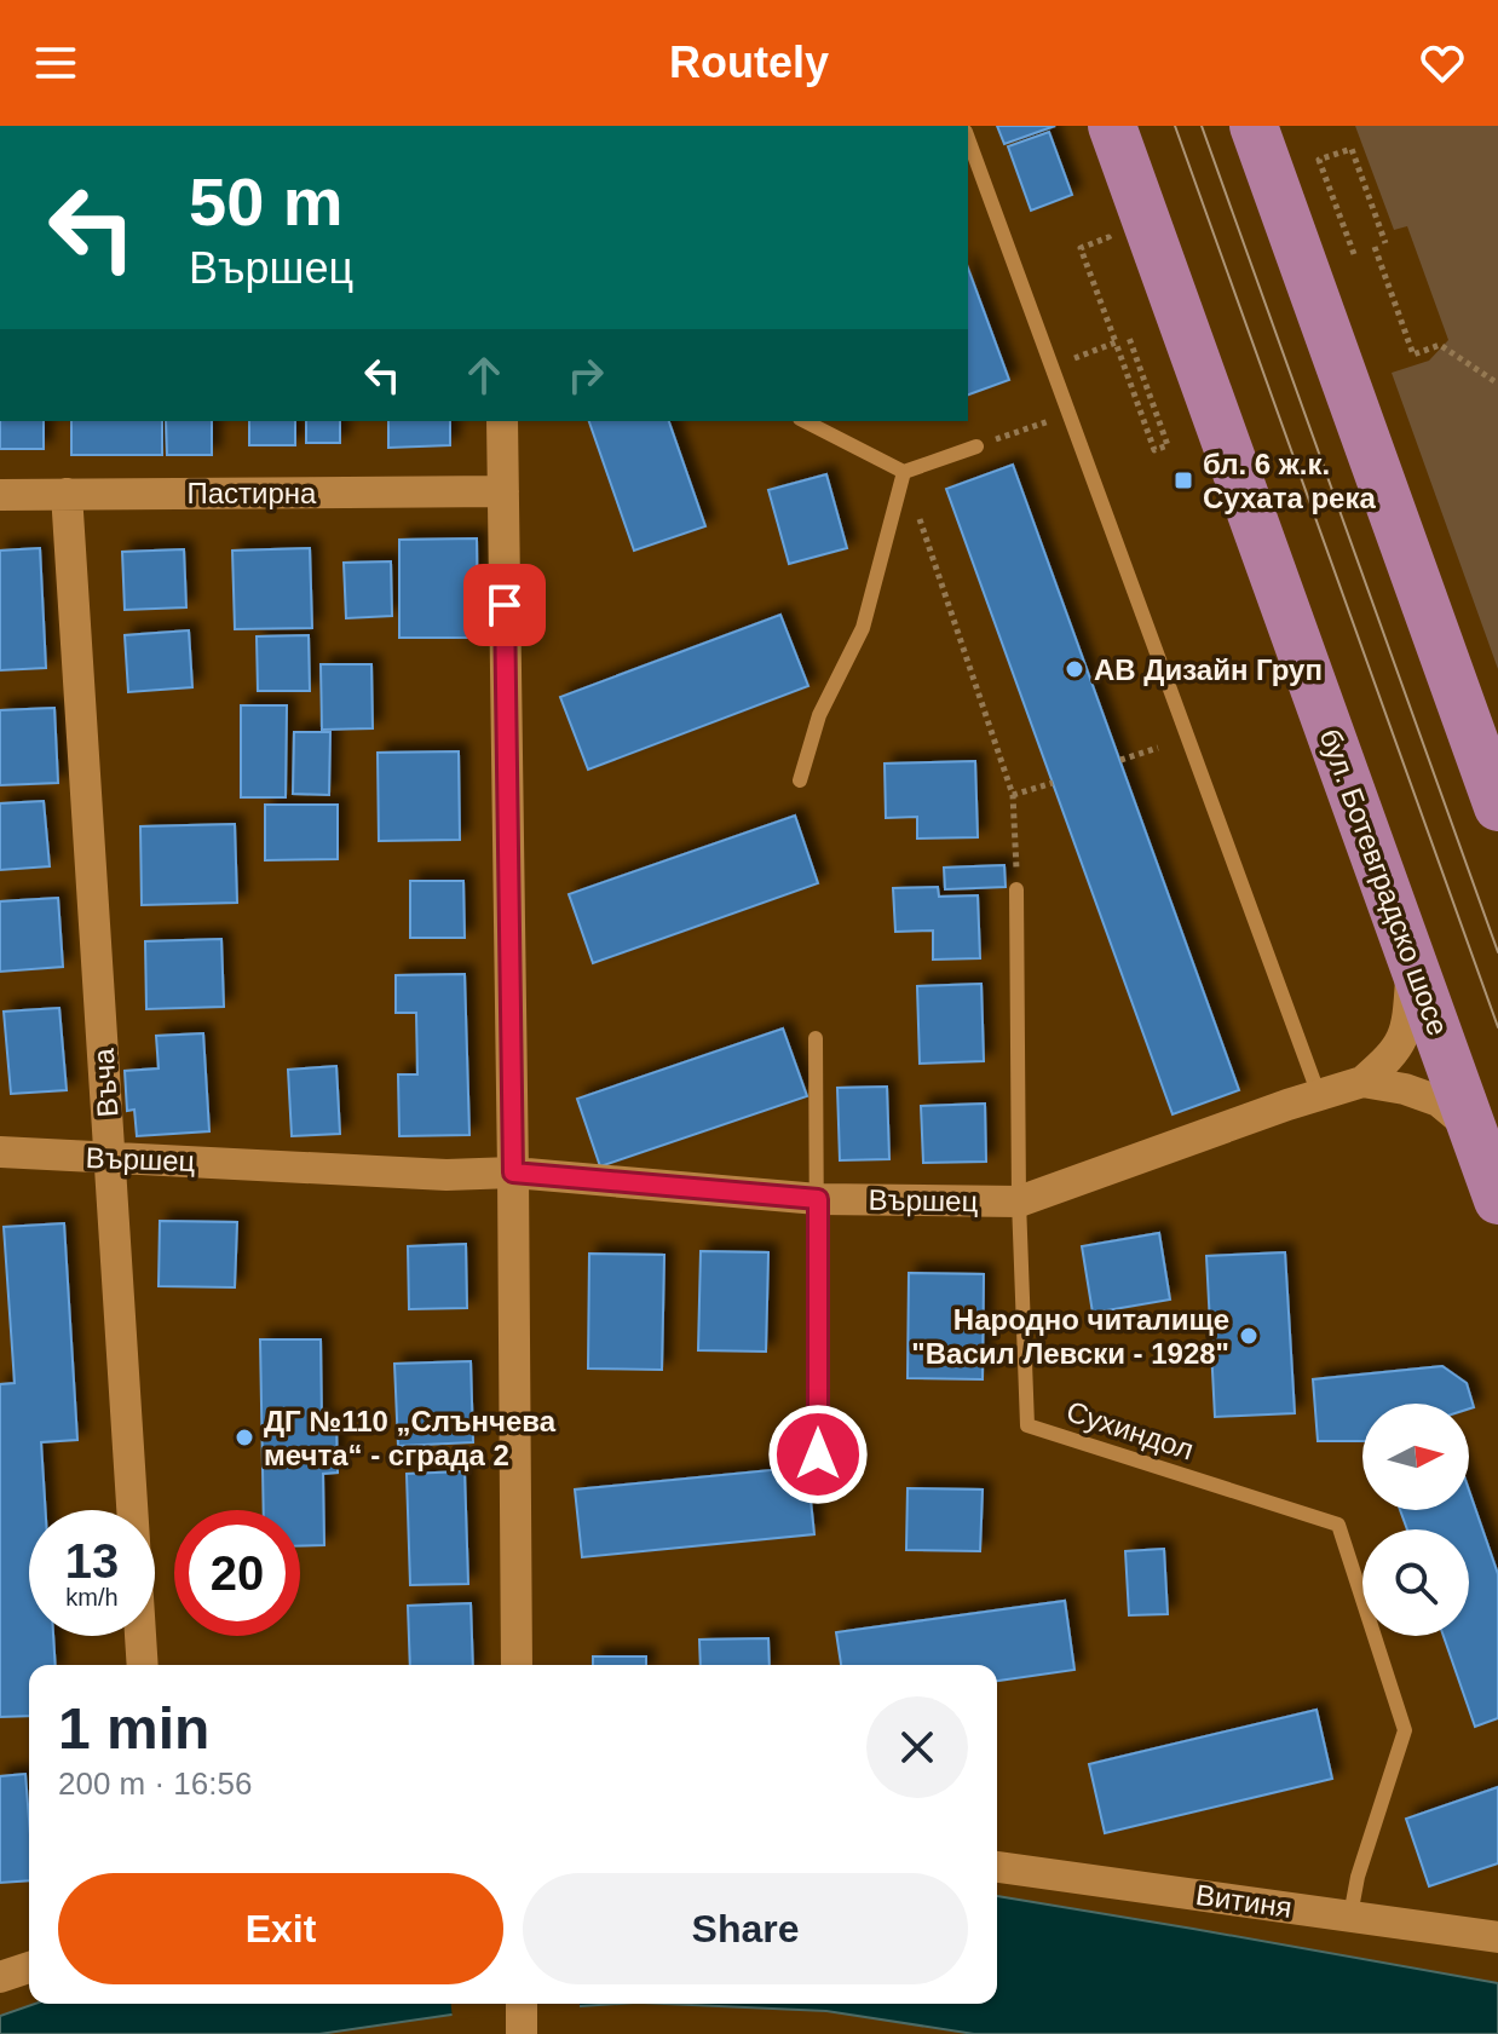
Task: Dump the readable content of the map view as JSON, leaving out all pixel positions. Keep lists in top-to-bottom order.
{
  "streets": {
    "main road": ["бул. Ботевградско шосе"],
    "street": [
      "Пастирна",
      "Въча",
      "Вършец",
      "Витиня"
    ],
    "lane": ["Сухиндол"]
  },
  "crossings": [
    ["Пастирна", "Въча"],
    ["бул. Ботевградско шосе", "Вършец"],
    ["Въча", "Вършец"],
    ["Вършец", "Сухиндол"],
    ["Сухиндол", "Витиня"]
  ],
  "places": {
    "transit": ["бл. 6 ж.к. Сухата река"],
    "other": ["АВ Дизайн Груп", "Народно читалище \"Васил Левски - 1928\"", "ДГ №110 „Слънчева мечта“ - сграда 2"]
  },
  "north": "right",
  "page": {
    "header": "Routely",
    "turn": ["50 m", "Вършец"],
    "speed": "13 km/h",
    "limit": "20",
    "heading": ["1 min", "200 m · 16:56"],
    "buttons": ["Exit", "Share"]
  }
}
